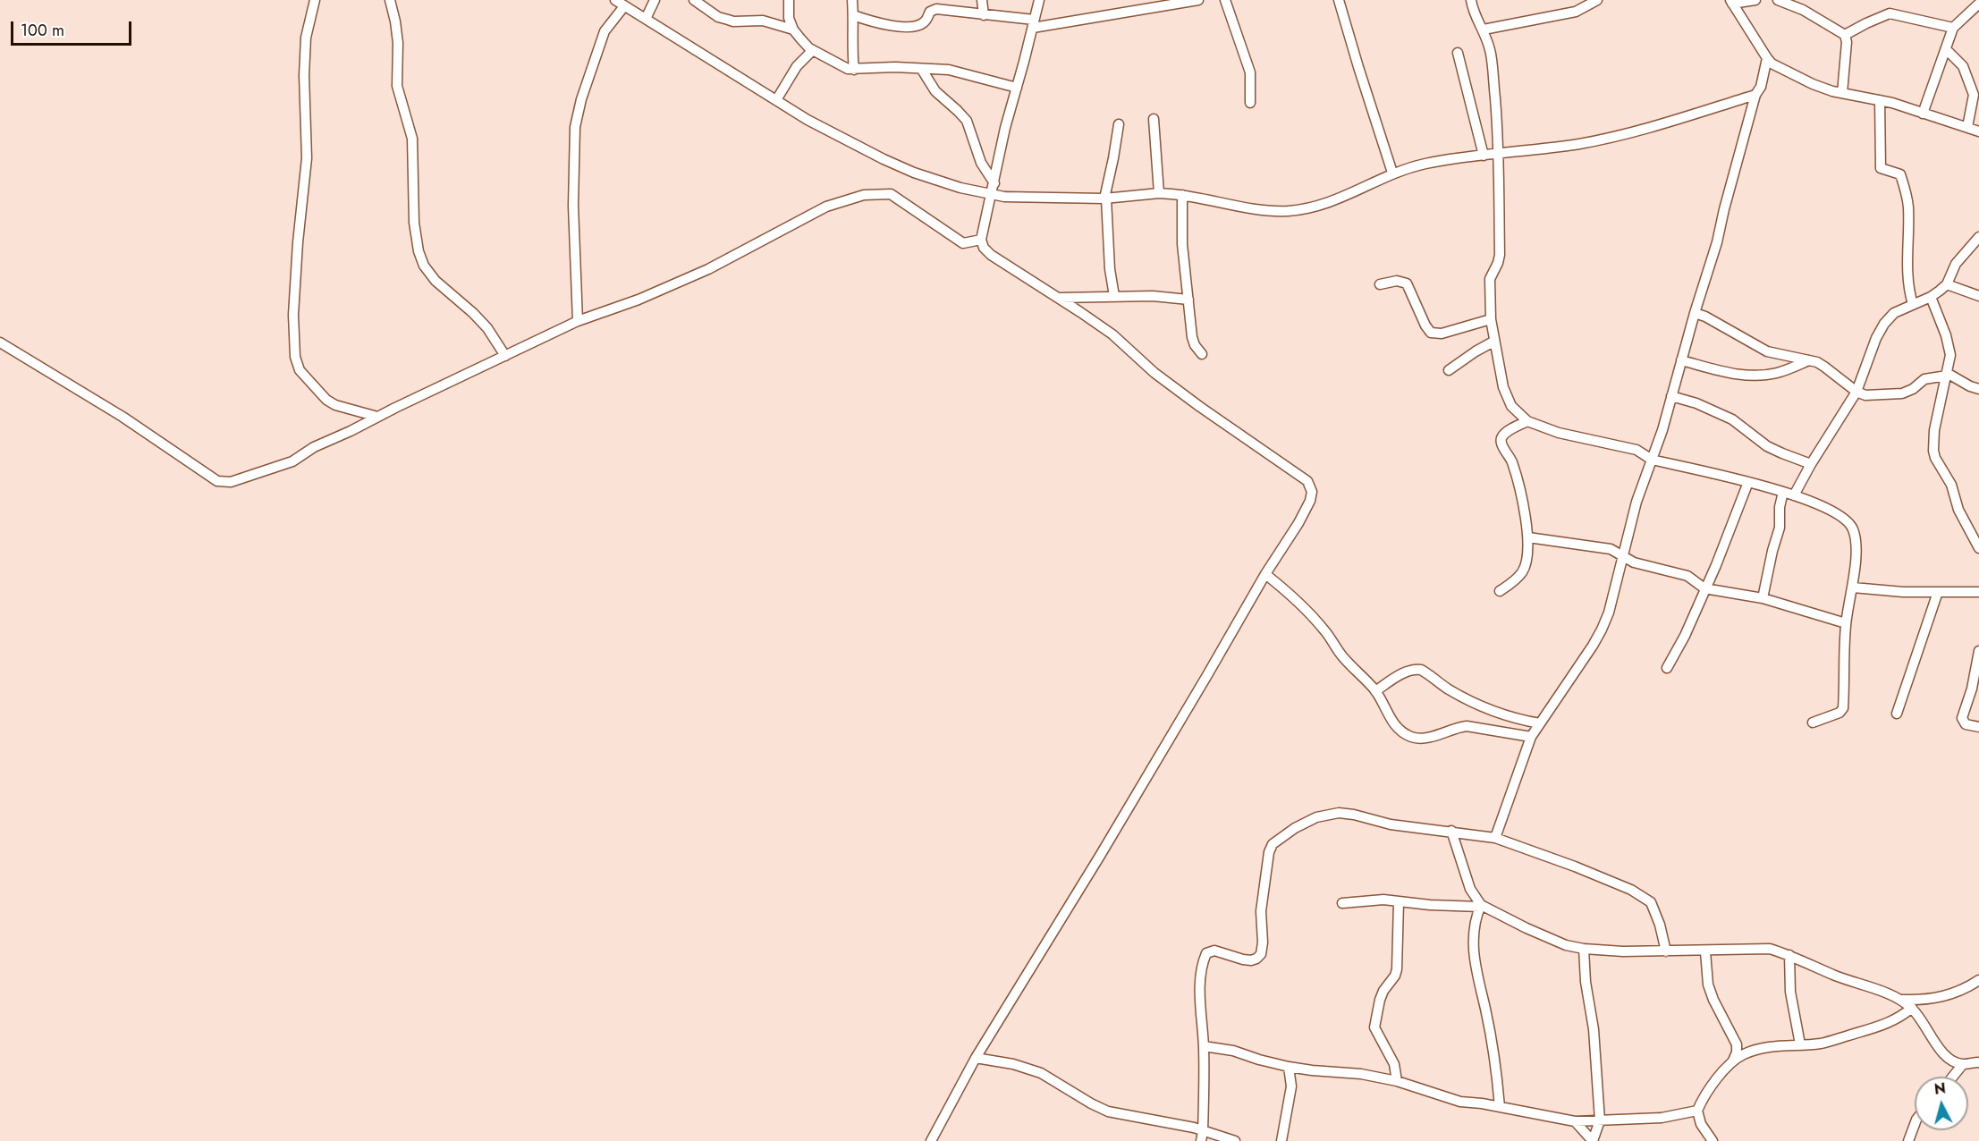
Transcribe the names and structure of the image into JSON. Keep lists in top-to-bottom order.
{
  "scale_bar": "100 m",
  "north": "top"
}
